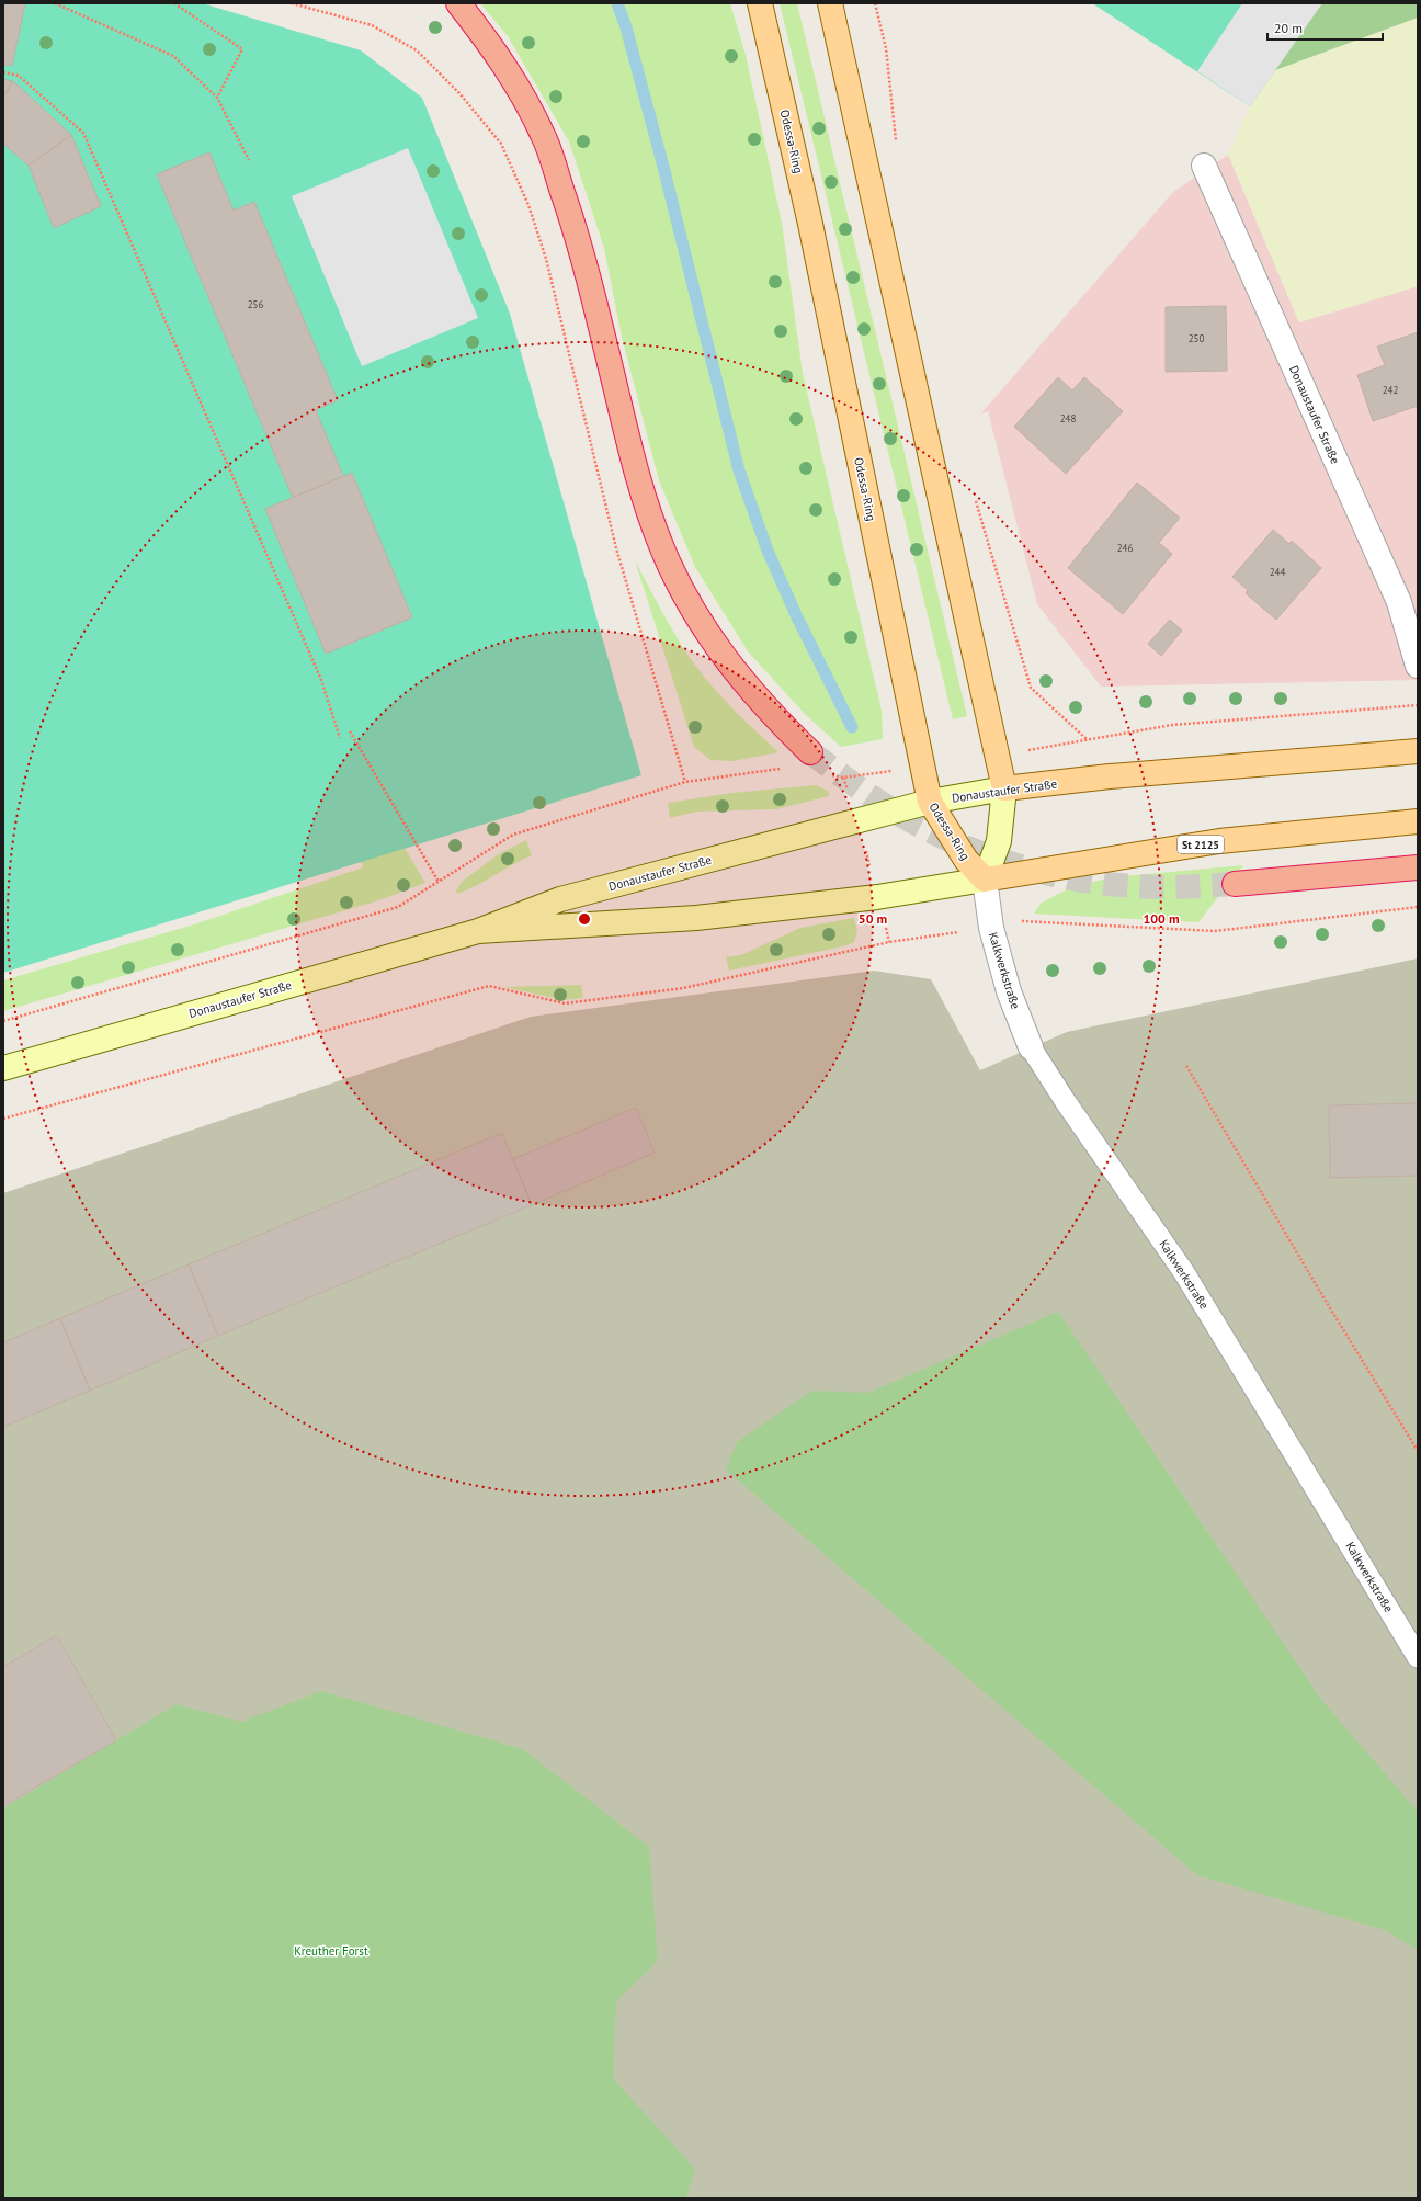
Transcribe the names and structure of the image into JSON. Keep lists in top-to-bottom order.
{
  "streets": {
    "main road": ["Odessa-Ring", "Donaustaufer Straße", "St 2125"],
    "street": ["Kalkwerkstraße"]
  },
  "crossings": [
    ["Odessa-Ring", "Donaustaufer Straße"],
    ["Odessa-Ring", "Kalkwerkstraße"],
    ["Donaustaufer Straße", "Kalkwerkstraße"]
  ],
  "parks": ["Kreuther Forst"],
  "house_numbers": [
    "256",
    "250",
    "242",
    "248",
    "246",
    "244"
  ],
  "scale_bar": "20 m",
  "rings": ["50 m", "100 m"]
}
